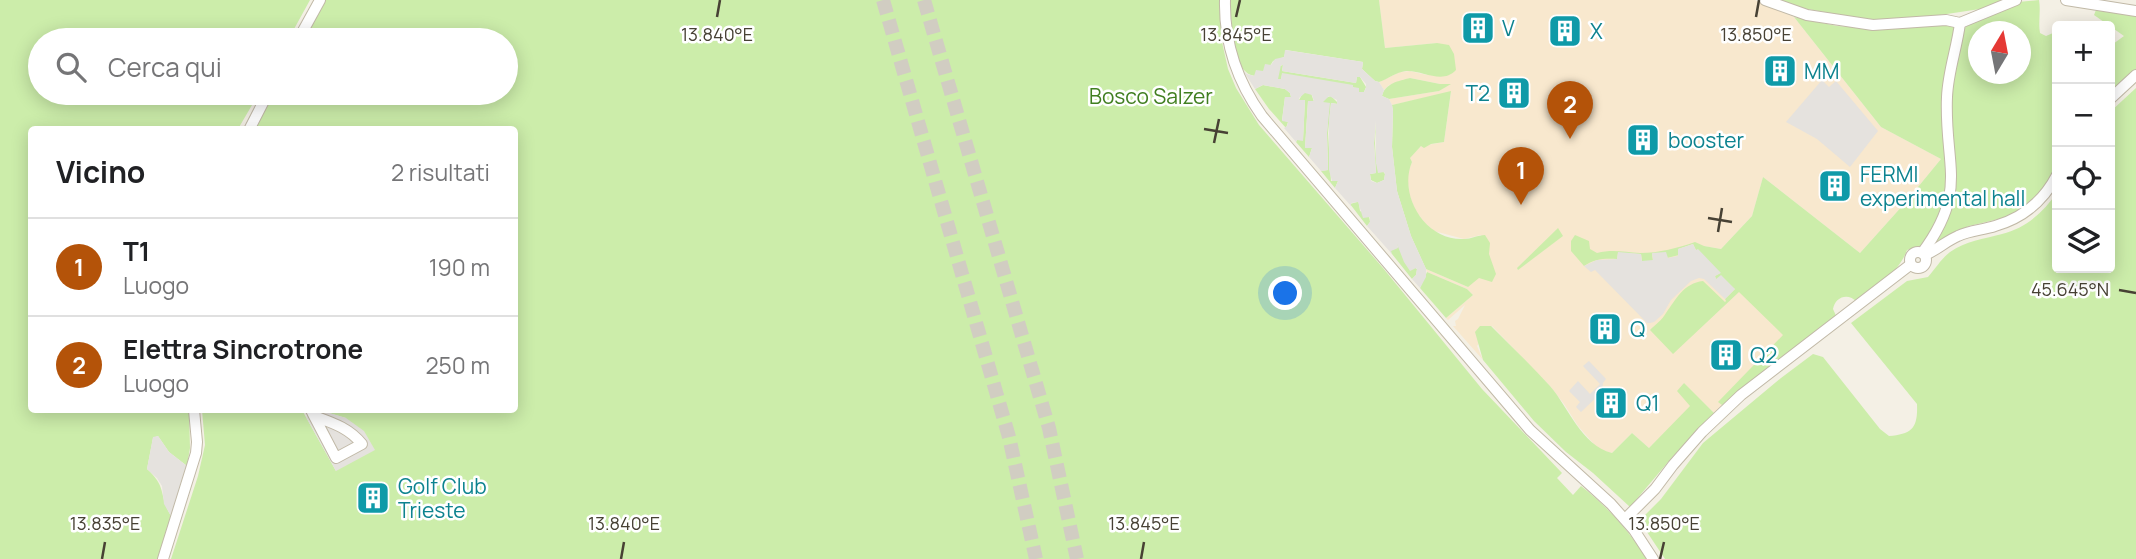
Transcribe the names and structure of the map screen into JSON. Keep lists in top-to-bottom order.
{
  "parks": ["Bosco Salzer"],
  "places": {
    "building": [
      "V",
      "X",
      "MM",
      "T2",
      "booster",
      "FERMI experimental hall",
      "Q",
      "Q2",
      "Q1",
      "Golf Club Trieste"
    ]
  },
  "north": "top",
  "page": {
    "map_buttons": ["+", "−"],
    "search": "Cerca qui",
    "pins": ["2", "1"],
    "heading": ["Vicino", "2 risultati"],
    "list": [
      {
        "mark": "1",
        "name": "T1",
        "note": "Luogo",
        "value": "190 m"
      },
      {
        "mark": "2",
        "name": "Elettra Sincrotrone",
        "note": "Luogo",
        "value": "250 m"
      }
    ]
  },
  "coordinates": [
    "13.840°E",
    "13.845°E",
    "13.850°E",
    "45.645°N",
    "13.835°E"
  ]
}
